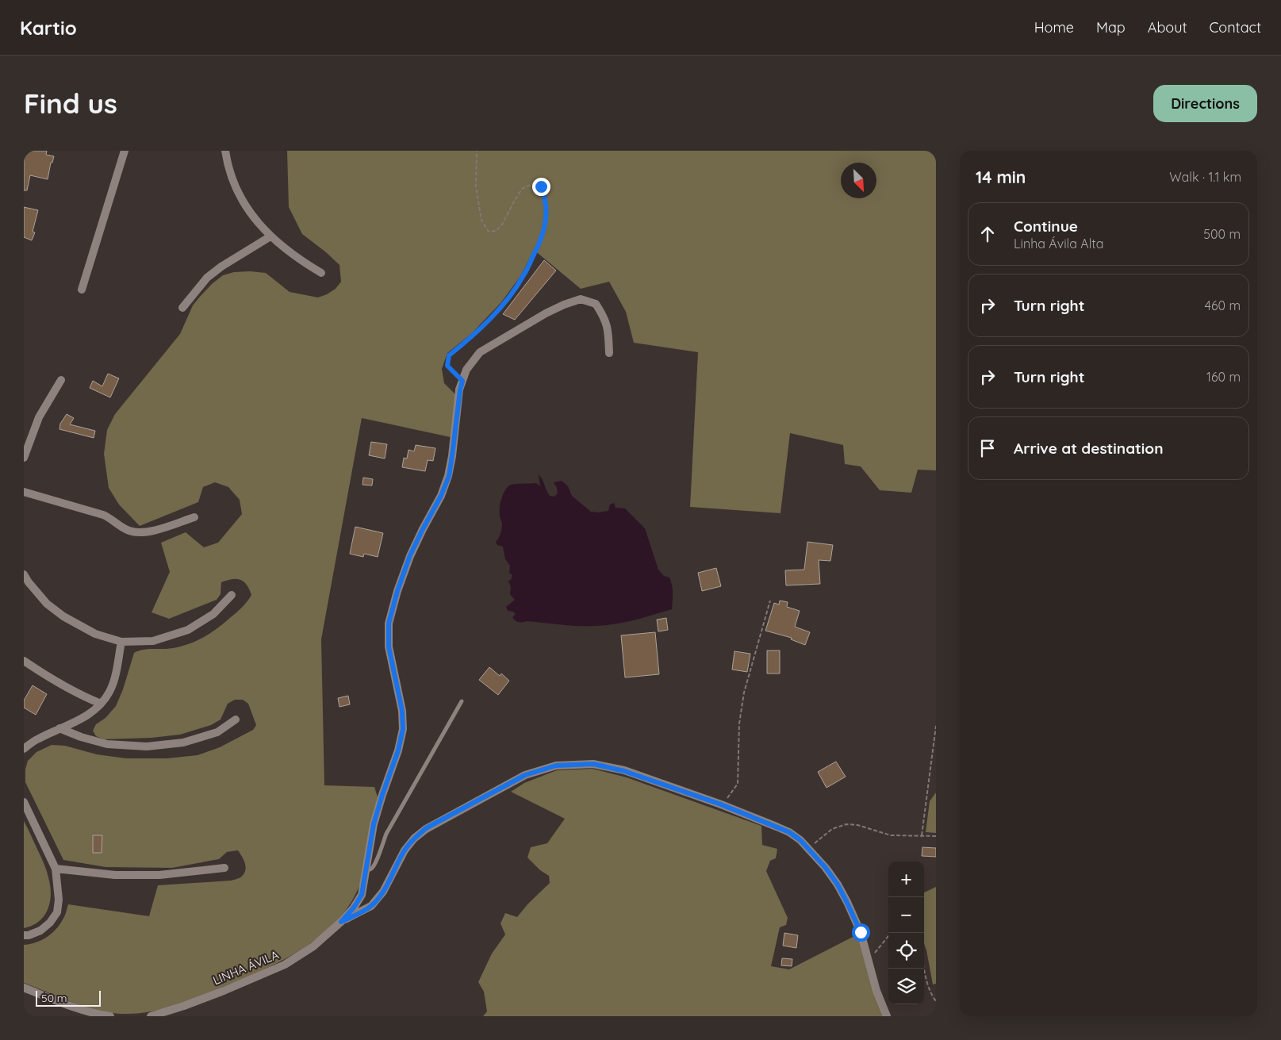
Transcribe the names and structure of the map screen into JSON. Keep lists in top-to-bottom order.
{
  "streets": {
    "street": ["LINHA ÁVILA"]
  },
  "scale_bar": "50 m",
  "north": "bottom right",
  "page": {
    "header": "Kartio",
    "nav": [
      "Home",
      "Map",
      "About",
      "Contact"
    ],
    "buttons": "Directions",
    "title": "Find us",
    "heading": ["14 min", "Walk · 1.1 km"],
    "list": [
      ["Continue", "Linha Ávila Alta", "500 m"],
      ["Turn right", "460 m"],
      ["Turn right", "160 m"],
      "Arrive at destination"
    ],
    "map_buttons": ["+", "−"],
    "scale": "50 m"
  }
}
